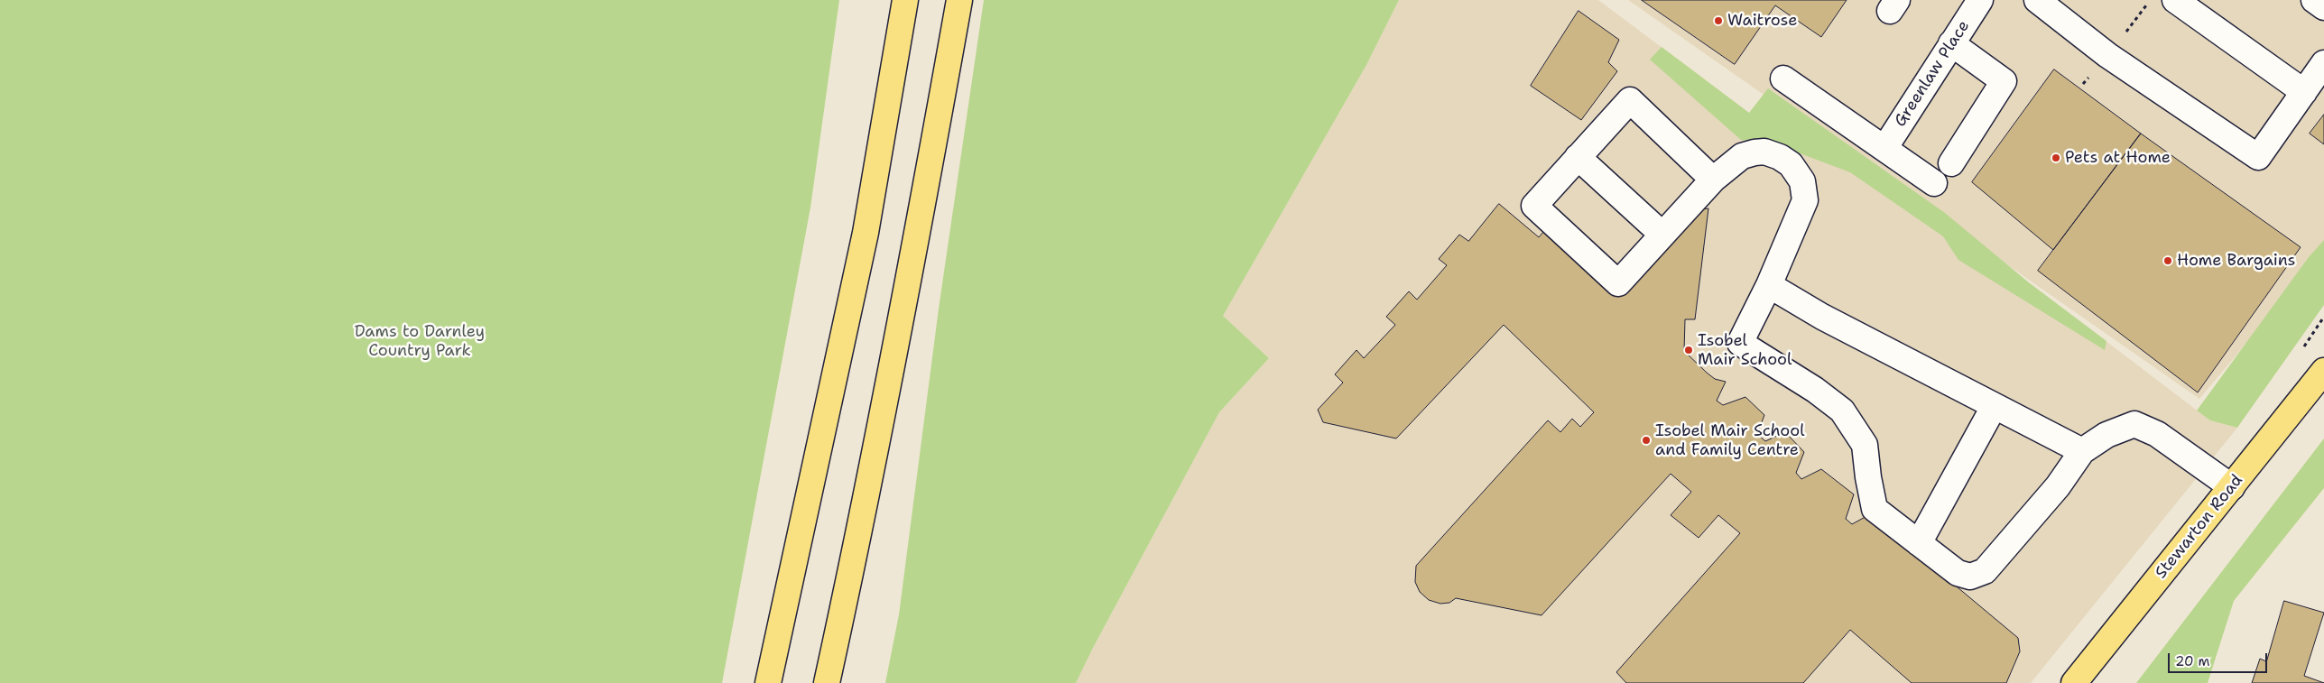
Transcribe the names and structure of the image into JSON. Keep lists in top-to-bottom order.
{
  "streets": {
    "main road": ["Stewarton Road"],
    "street": ["Greenlaw Place"]
  },
  "parks": ["Dams to Darnley Country Park"],
  "places": [
    "Waitrose",
    "Pets at Home",
    "Home Bargains",
    "Isobel Mair School",
    "Isobel Mair School and Family Centre"
  ],
  "scale_bar": "20 m"
}
